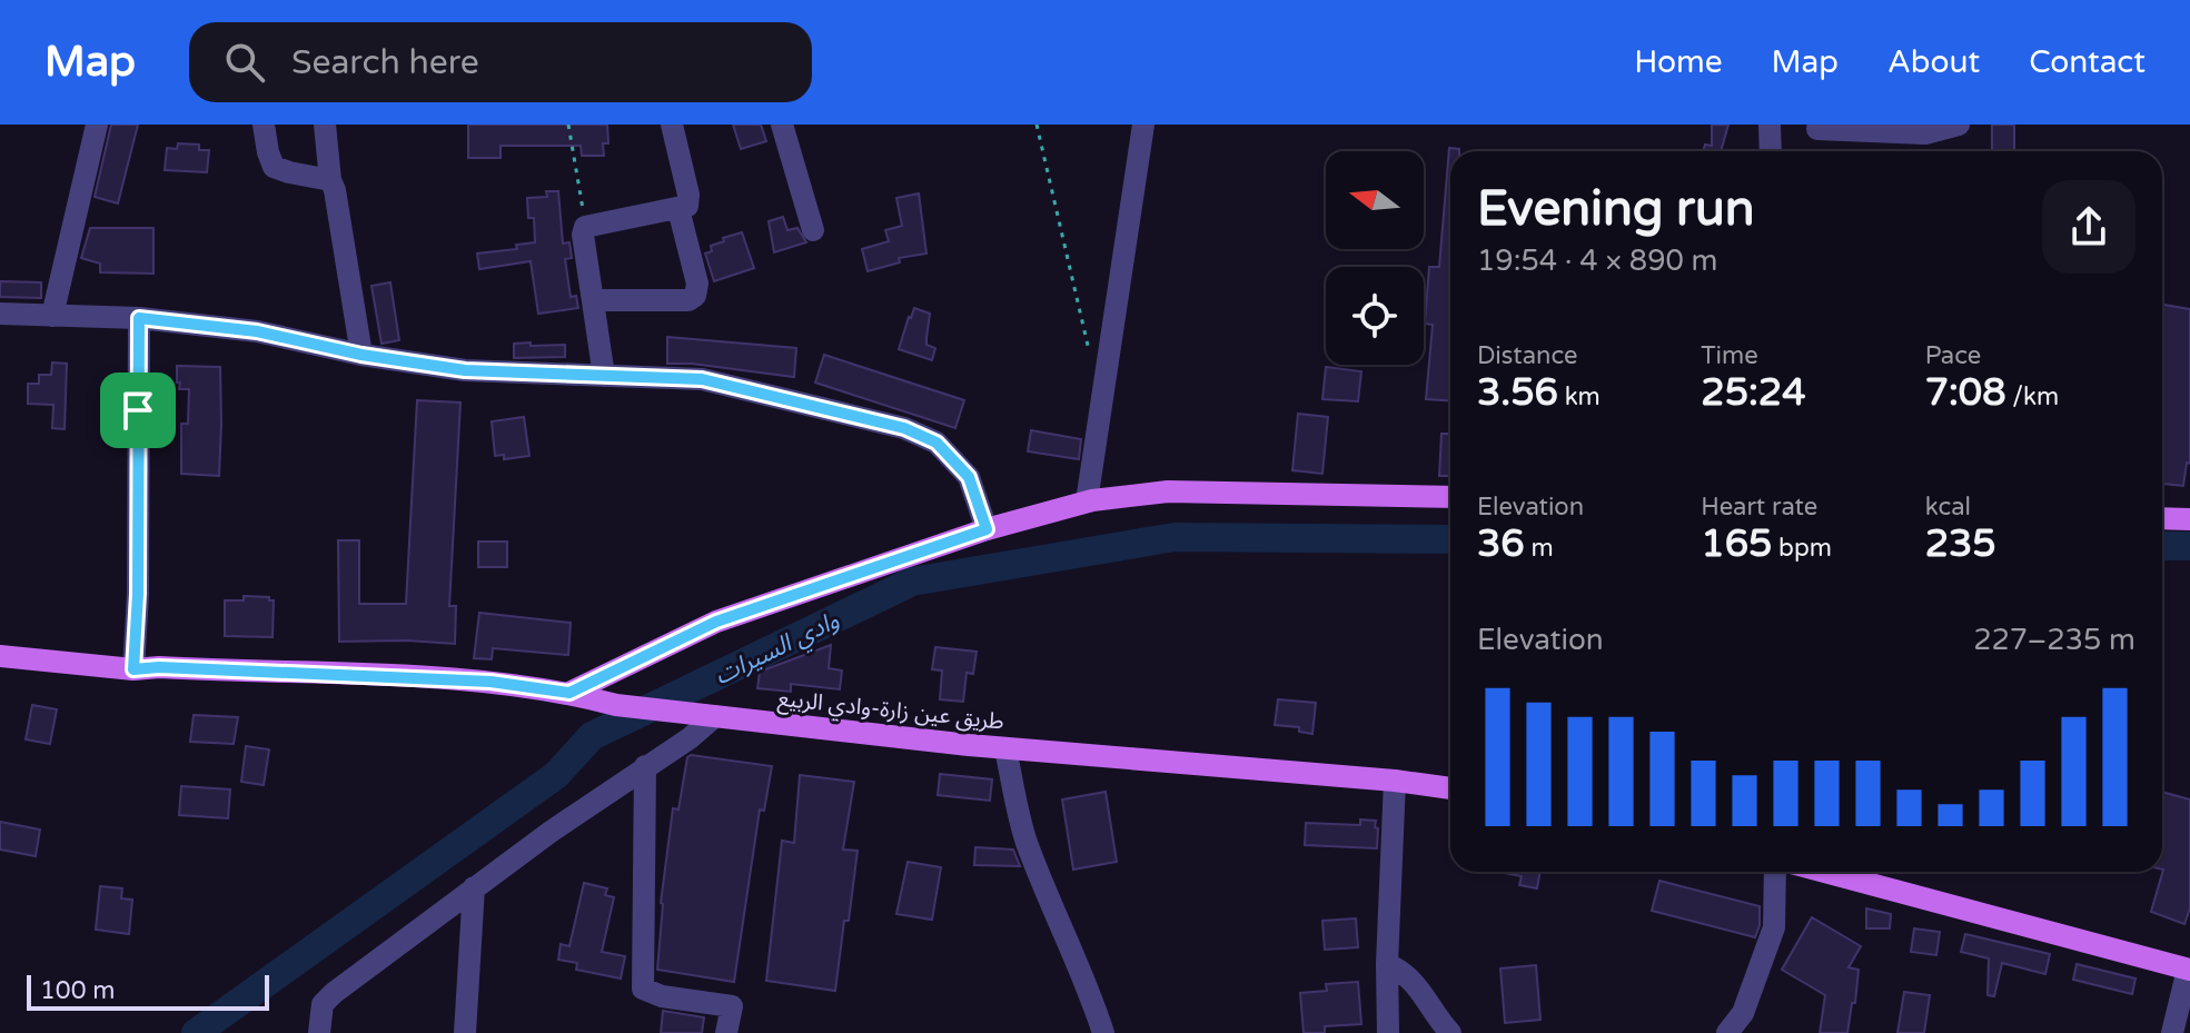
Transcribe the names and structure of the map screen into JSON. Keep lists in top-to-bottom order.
{
  "streets": {
    "main road": ["طريق عين زارة-وادي الربيع"]
  },
  "water": ["وادي السيرات"],
  "scale_bar": "100 m",
  "north": "left",
  "page": {
    "header": "Map",
    "search": "Search here",
    "nav": [
      "Home",
      "Map",
      "About",
      "Contact"
    ],
    "heading": ["Evening run", "19:54 · 4 × 890 m"],
    "stats": [
      ["Distance", "3.56 km"],
      ["Time", "25:24"],
      ["Pace", "7:08 /km"],
      ["Elevation", "36 m"],
      ["Heart rate", "165 bpm"],
      ["kcal", "235"]
    ],
    "chart": ["Elevation", "227–235 m"],
    "scale": "100 m"
  }
}
